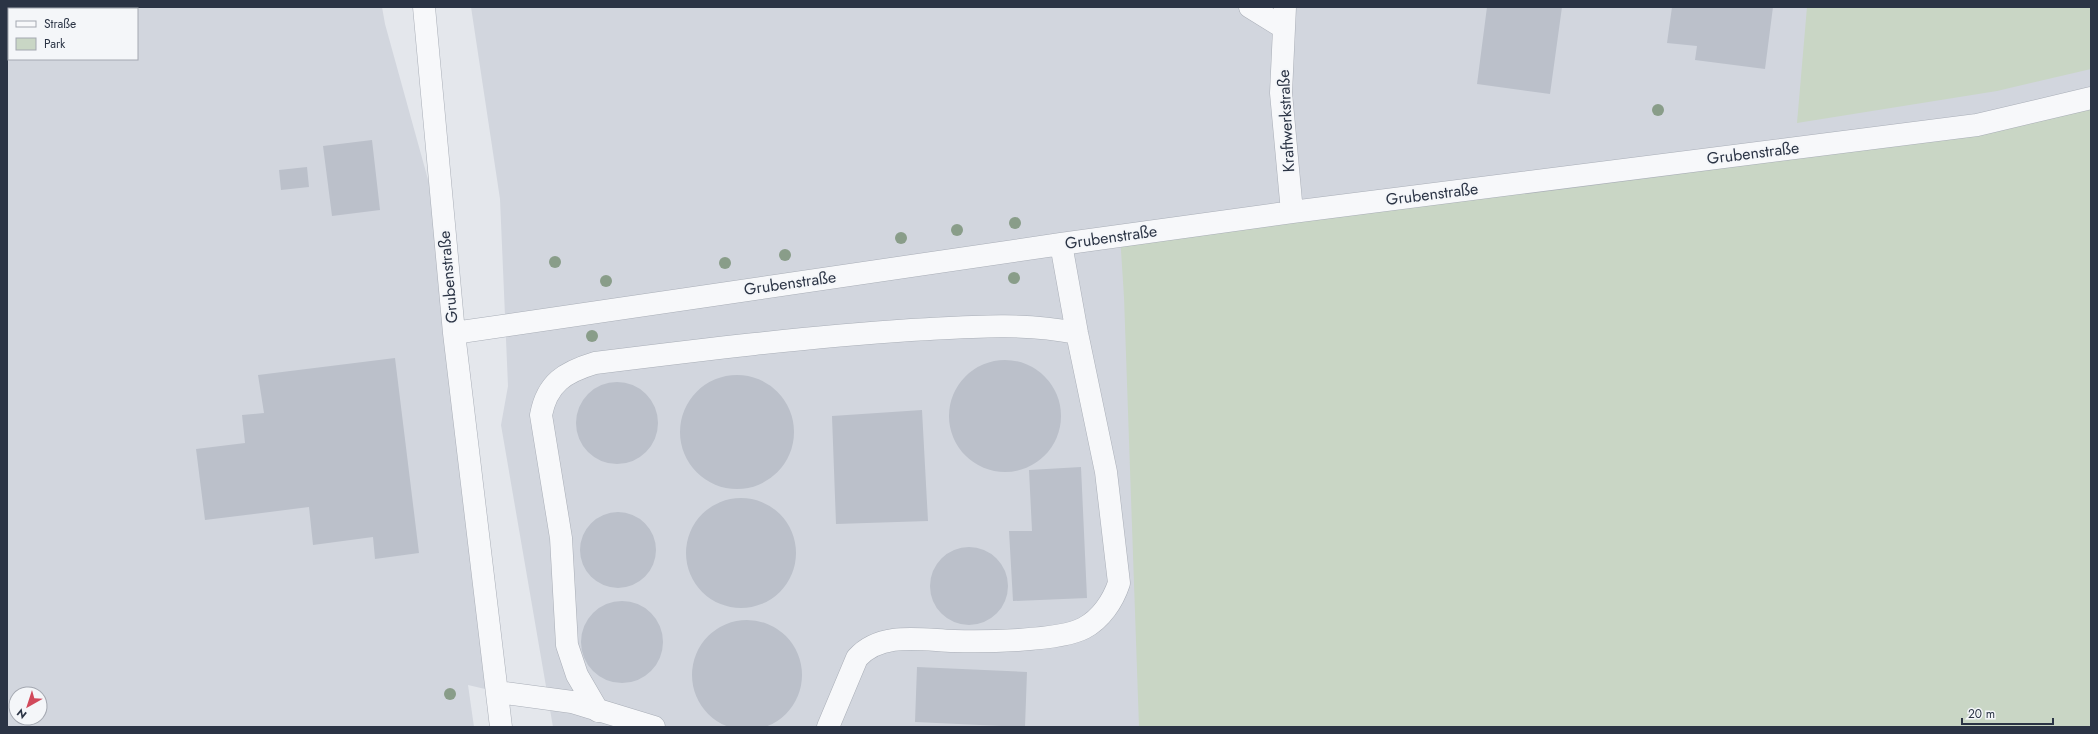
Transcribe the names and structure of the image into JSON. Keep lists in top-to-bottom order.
{
  "streets": {
    "street": ["Kraftwerkstraße", "Grubenstraße"]
  },
  "crossings": [
    ["Kraftwerkstraße", "Grubenstraße"]
  ],
  "legend": ["Straße", "Park"],
  "scale_bar": "20 m",
  "north": "bottom left"
}
